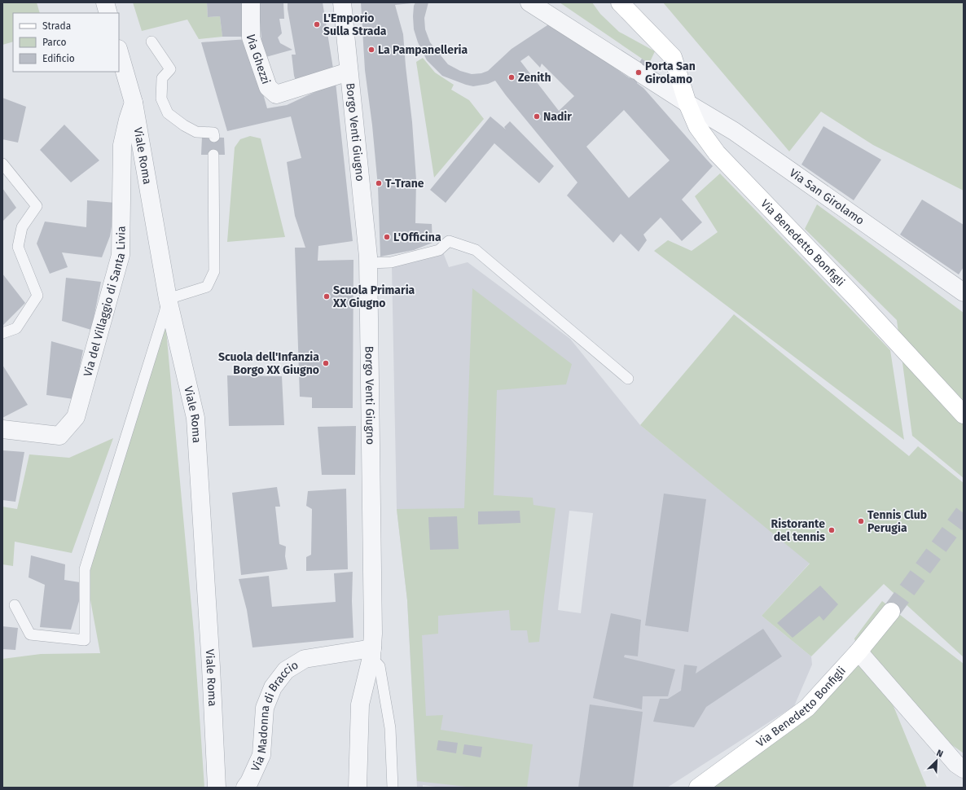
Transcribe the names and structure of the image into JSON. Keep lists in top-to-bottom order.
{
  "streets": {
    "main road": ["Via Benedetto Bonfigli"],
    "street": [
      "Via Ghezzi",
      "Borgo Venti Giugno",
      "Viale Roma",
      "Via San Girolamo",
      "Via del Villaggio di Santa Livia",
      "Via Madonna di Braccio"
    ]
  },
  "crossings": [
    ["Via Ghezzi", "Borgo Venti Giugno"],
    ["Borgo Venti Giugno", "Via Madonna di Braccio"],
    ["Viale Roma", "Via del Villaggio di Santa Livia"],
    ["Via San Girolamo", "Via Benedetto Bonfigli"]
  ],
  "places": [
    "L'Emporio Sulla Strada",
    "La Pampanelleria",
    "Porta San Girolamo",
    "Zenith",
    "Nadir",
    "T-Trane",
    "L'Officina",
    "Scuola Primaria XX Giugno",
    "Scuola dell'Infanzia Borgo XX Giugno",
    "Tennis Club Perugia",
    "Ristorante del tennis"
  ],
  "legend": ["Strada", "Parco", "Edificio"],
  "north": "top right"
}
